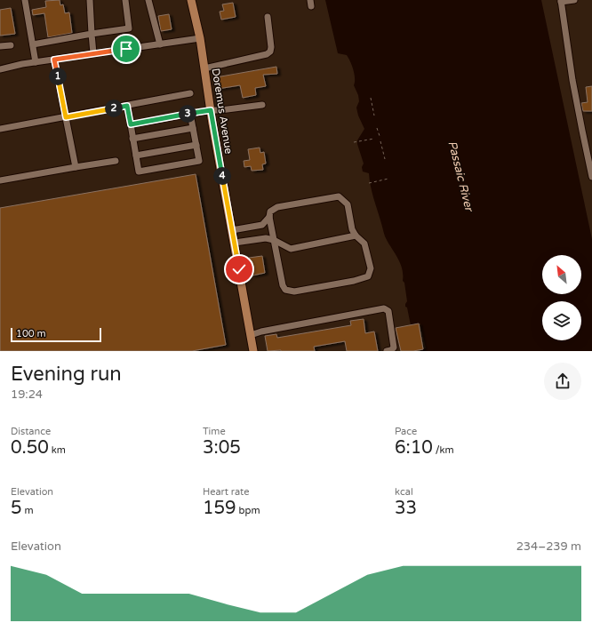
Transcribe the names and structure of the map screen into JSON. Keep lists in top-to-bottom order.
{
  "streets": {
    "main road": ["Doremus Avenue"]
  },
  "water": ["Passaic River"],
  "scale_bar": "100 m",
  "north": "top left",
  "page": {
    "pins": [
      "1",
      "2",
      "3",
      "4"
    ],
    "scale": "100 m",
    "heading": ["Evening run", "19:24"],
    "stats": [
      ["Distance", "0.50 km"],
      ["Time", "3:05"],
      ["Pace", "6:10 /km"],
      ["Elevation", "5 m"],
      ["Heart rate", "159 bpm"],
      ["kcal", "33"]
    ],
    "chart": ["Elevation", "234–239 m"]
  }
}
